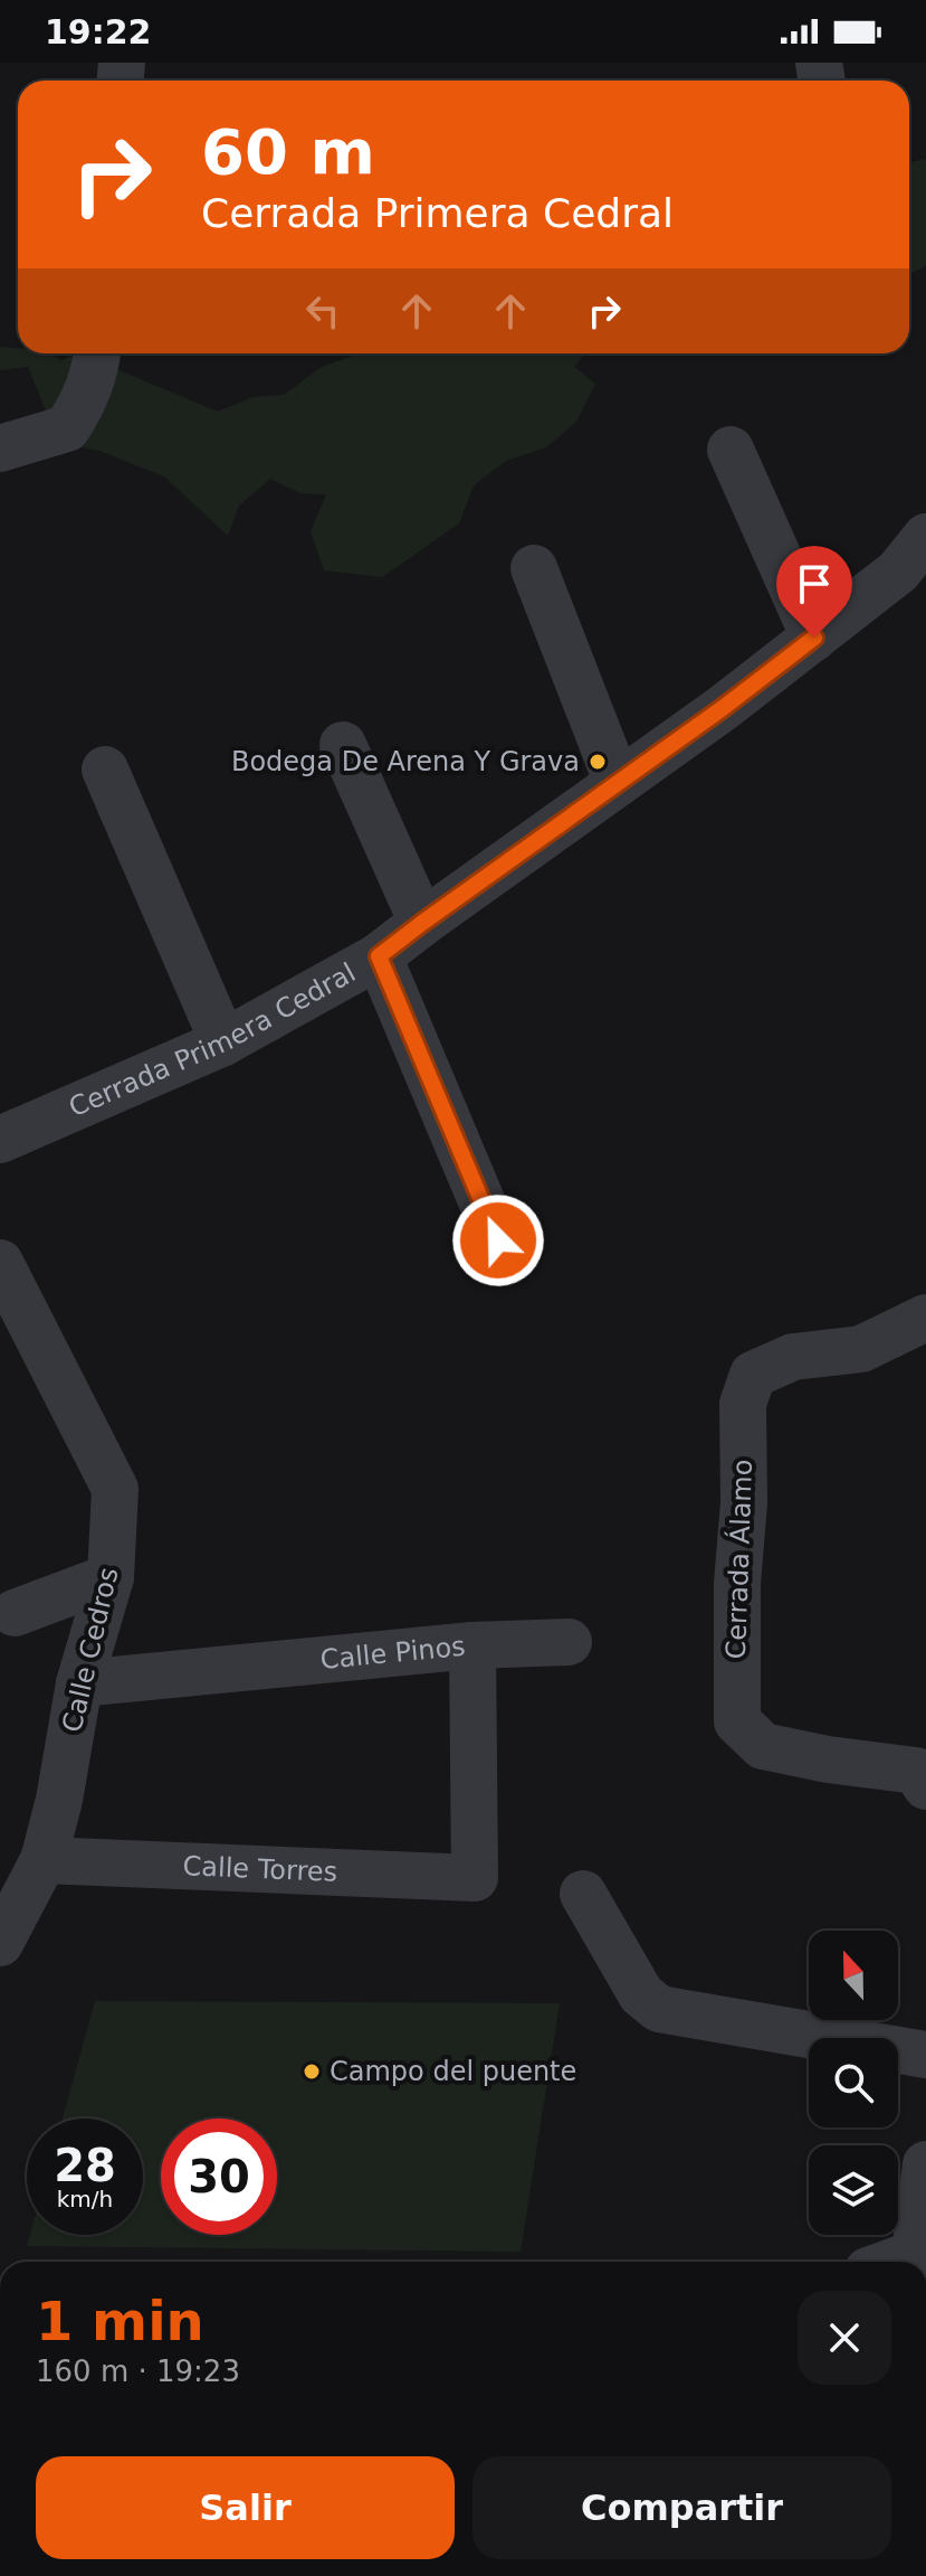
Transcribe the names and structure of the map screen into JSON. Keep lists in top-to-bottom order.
{
  "streets": {
    "street": [
      "Cerrada Primera Cedral",
      "Cerrada Álamo",
      "Calle Cedros",
      "Calle Pinos",
      "Calle Torres"
    ]
  },
  "crossings": [
    ["Calle Cedros", "Calle Pinos"],
    ["Calle Cedros", "Calle Torres"],
    ["Calle Pinos", "Calle Torres"]
  ],
  "places": ["Bodega De Arena Y Grava", "Campo del puente"],
  "north": "top",
  "page": {
    "status": "19:22",
    "turn": ["60 m", "Cerrada Primera Cedral"],
    "speed": "28 km/h",
    "limit": "30",
    "heading": ["1 min", "160 m · 19:23"],
    "buttons": ["Salir", "Compartir"]
  }
}
